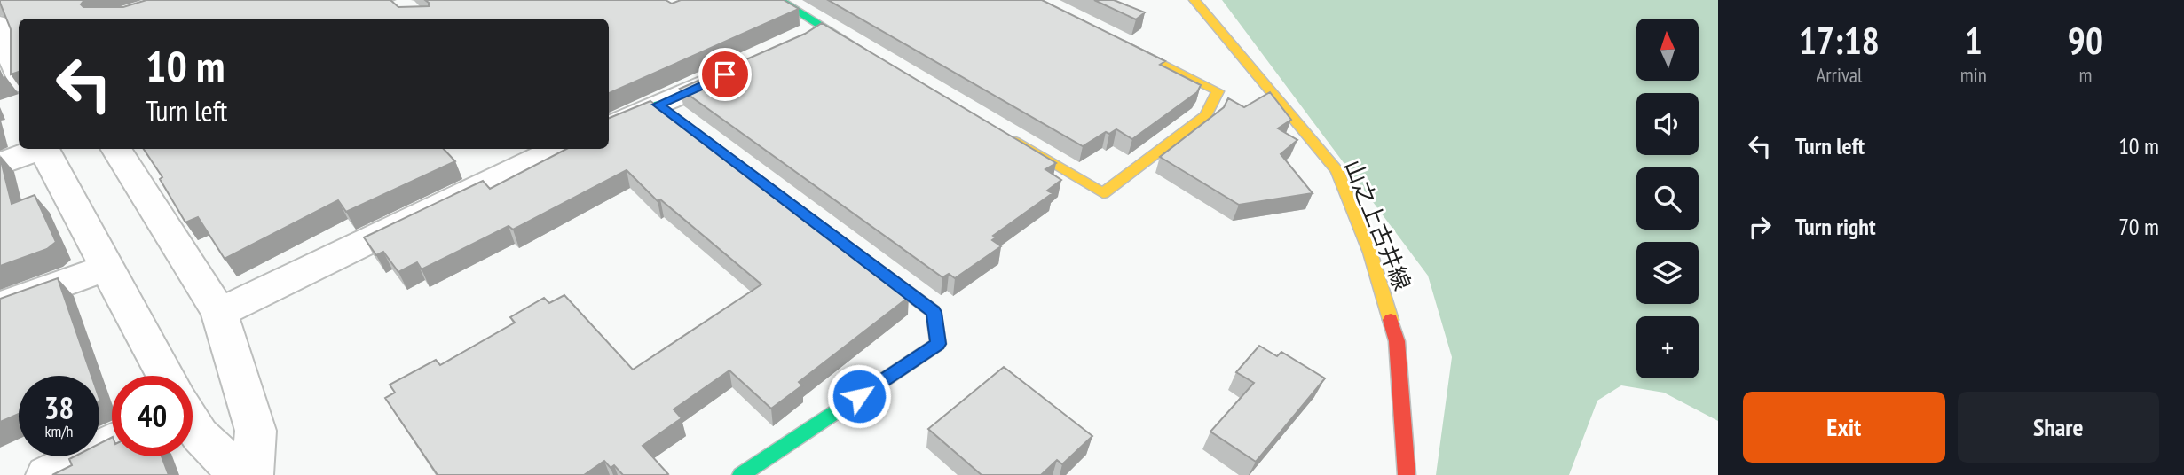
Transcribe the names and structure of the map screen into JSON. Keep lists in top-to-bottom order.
{
  "streets": {
    "street": ["山之上古井線"]
  },
  "north": "top",
  "page": {
    "eta": [
      "17:18",
      "Arrival",
      "1",
      "min",
      "90",
      "m"
    ],
    "map_buttons": "+",
    "turn": ["10 m", "Turn left"],
    "list": [
      {
        "name": "Turn left",
        "value": "10 m"
      },
      {
        "name": "Turn right",
        "value": "70 m"
      }
    ],
    "speed": "38 km/h",
    "limit": "40",
    "buttons": ["Exit", "Share"]
  }
}
